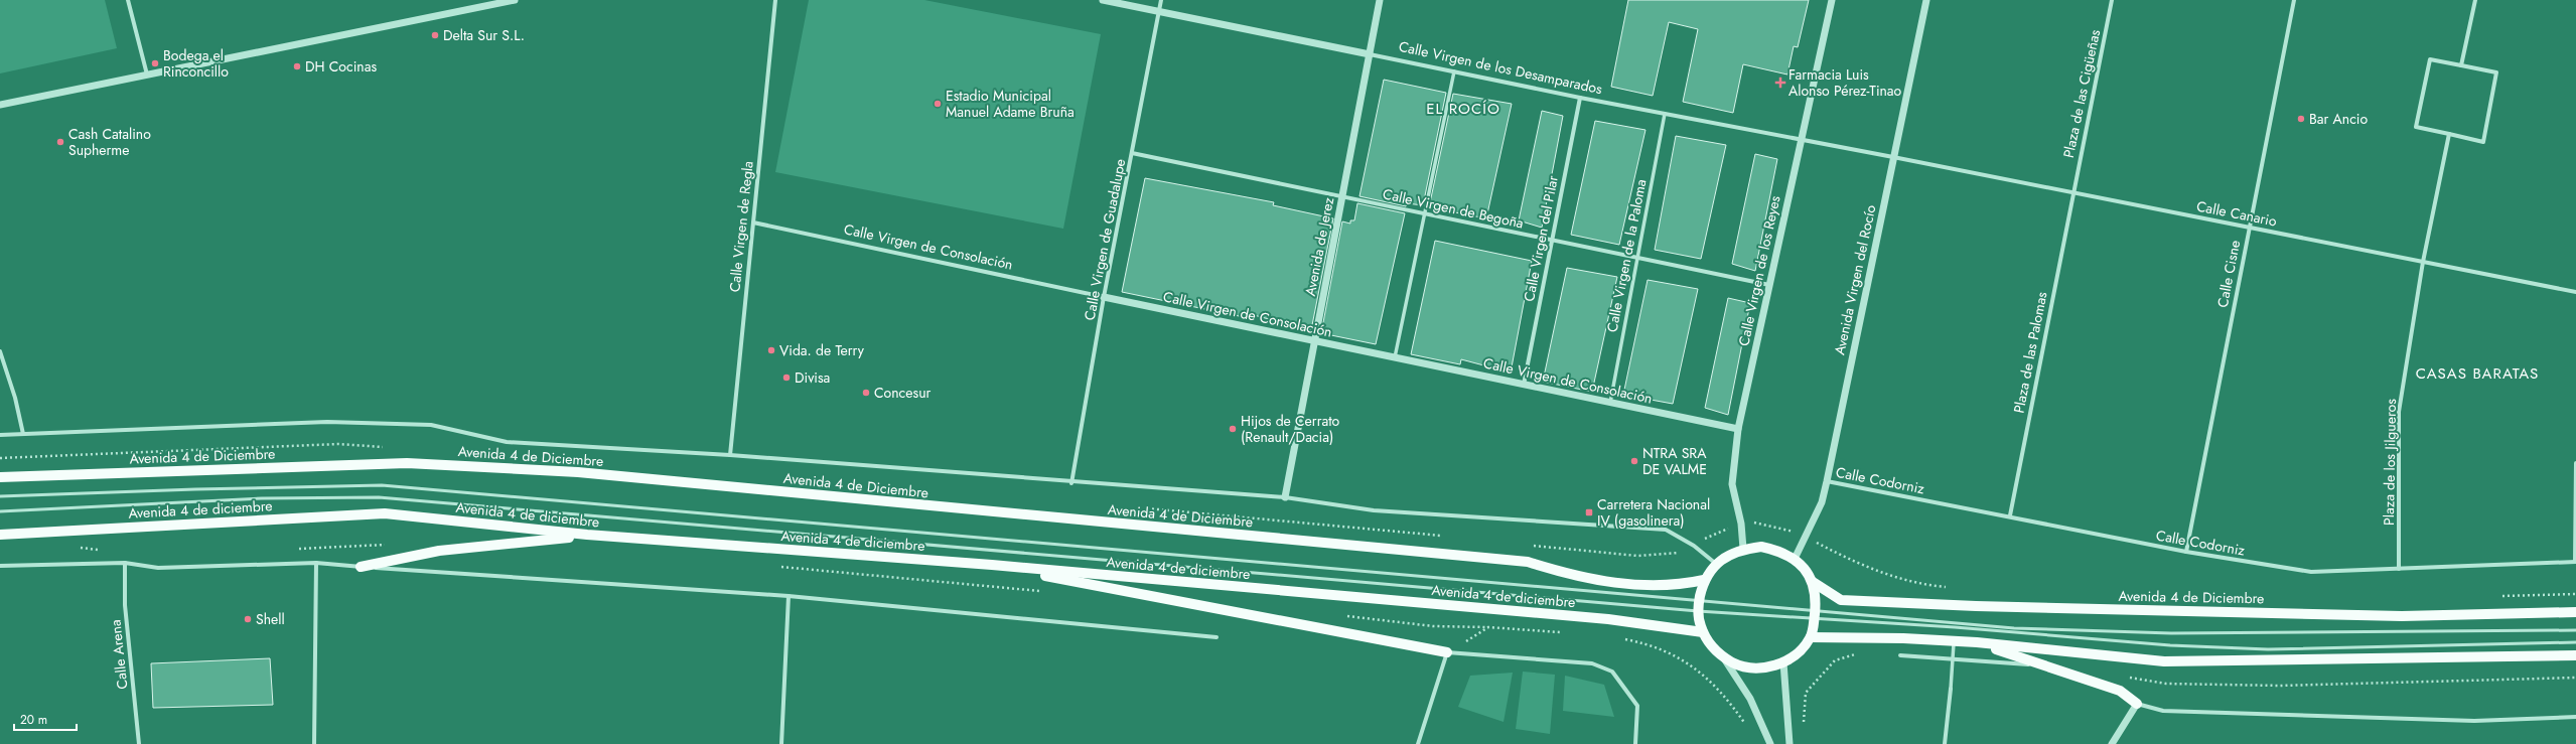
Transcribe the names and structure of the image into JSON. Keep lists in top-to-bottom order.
{
  "streets": {
    "main road": ["Avenida 4 de Diciembre", "Avenida 4 de diciembre"],
    "street": [
      "Calle Virgen de los Desamparados",
      "Plaza de las Cigüeñas",
      "Calle Virgen de Begoña",
      "Calle Canario",
      "Calle Virgen de Regla",
      "Calle Virgen del Pilar",
      "Calle Virgen de Guadalupe",
      "Calle Virgen de Consolación",
      "Avenida de Jerez",
      "Calle Virgen de la Paloma",
      "Calle Virgen de los Reyes",
      "Calle Cisne",
      "Avenida Virgen del Rocío",
      "Plaza de las Palomas",
      "Plaza de los Jilgueros",
      "Calle Codorniz",
      "Calle Arena"
    ]
  },
  "crossings": [
    ["Calle Virgen de los Desamparados", "Calle Canario"],
    ["Calle Virgen de los Desamparados", "Calle Virgen del Pilar"],
    ["Calle Virgen de los Desamparados", "Calle Virgen de Guadalupe"],
    ["Calle Virgen de los Desamparados", "Avenida de Jerez"],
    ["Calle Virgen de los Desamparados", "Calle Virgen de la Paloma"],
    ["Calle Virgen de los Desamparados", "Calle Virgen de los Reyes"],
    ["Calle Virgen de los Desamparados", "Avenida Virgen del Rocío"],
    ["Plaza de las Cigüeñas", "Calle Canario"],
    ["Plaza de las Cigüeñas", "Plaza de las Palomas"],
    ["Calle Virgen de Begoña", "Calle Virgen del Pilar"],
    ["Calle Virgen de Begoña", "Calle Virgen de Guadalupe"],
    ["Calle Virgen de Begoña", "Avenida de Jerez"],
    ["Calle Virgen de Begoña", "Calle Virgen de la Paloma"],
    ["Calle Virgen de Begoña", "Calle Virgen de los Reyes"],
    ["Calle Canario", "Calle Cisne"],
    ["Calle Canario", "Avenida Virgen del Rocío"],
    ["Calle Canario", "Plaza de las Palomas"],
    ["Calle Canario", "Plaza de los Jilgueros"],
    ["Calle Virgen de Regla", "Calle Virgen de Consolación"],
    ["Calle Virgen del Pilar", "Calle Virgen de Consolación"],
    ["Calle Virgen de Guadalupe", "Calle Virgen de Consolación"],
    ["Calle Virgen de Consolación", "Avenida de Jerez"],
    ["Calle Virgen de Consolación", "Calle Virgen de la Paloma"],
    ["Calle Virgen de Consolación", "Calle Virgen de los Reyes"],
    ["Calle Virgen de los Reyes", "Avenida Virgen del Rocío"],
    ["Calle Virgen de los Reyes", "Avenida 4 de Diciembre"],
    ["Calle Virgen de los Reyes", "Avenida 4 de diciembre"],
    ["Calle Cisne", "Calle Codorniz"],
    ["Avenida Virgen del Rocío", "Avenida 4 de Diciembre"],
    ["Avenida Virgen del Rocío", "Calle Codorniz"],
    ["Avenida Virgen del Rocío", "Avenida 4 de diciembre"],
    ["Plaza de las Palomas", "Calle Codorniz"],
    ["Avenida 4 de Diciembre", "Avenida 4 de diciembre"],
    ["Plaza de los Jilgueros", "Calle Codorniz"]
  ],
  "districts": ["EL ROCÍO", "CASAS BARATAS"],
  "places": {
    "other": [
      "Delta Sur S.L.",
      "Bodega el Rinconcillo",
      "DH Cocinas",
      "Estadio Municipal Manuel Adame Bruña",
      "Bar Ancio",
      "Cash Catalino Supherme",
      "Vida. de Terry",
      "Divisa",
      "Concesur",
      "Hijos de Cerrato (Renault/Dacia)",
      "NTRA SRA DE VALME",
      "Shell"
    ],
    "health": ["Farmacia Luis Alonso Pérez-Tinao"],
    "transit": ["Carretera Nacional IV (gasolinera)"]
  },
  "scale_bar": "20 m"
}
